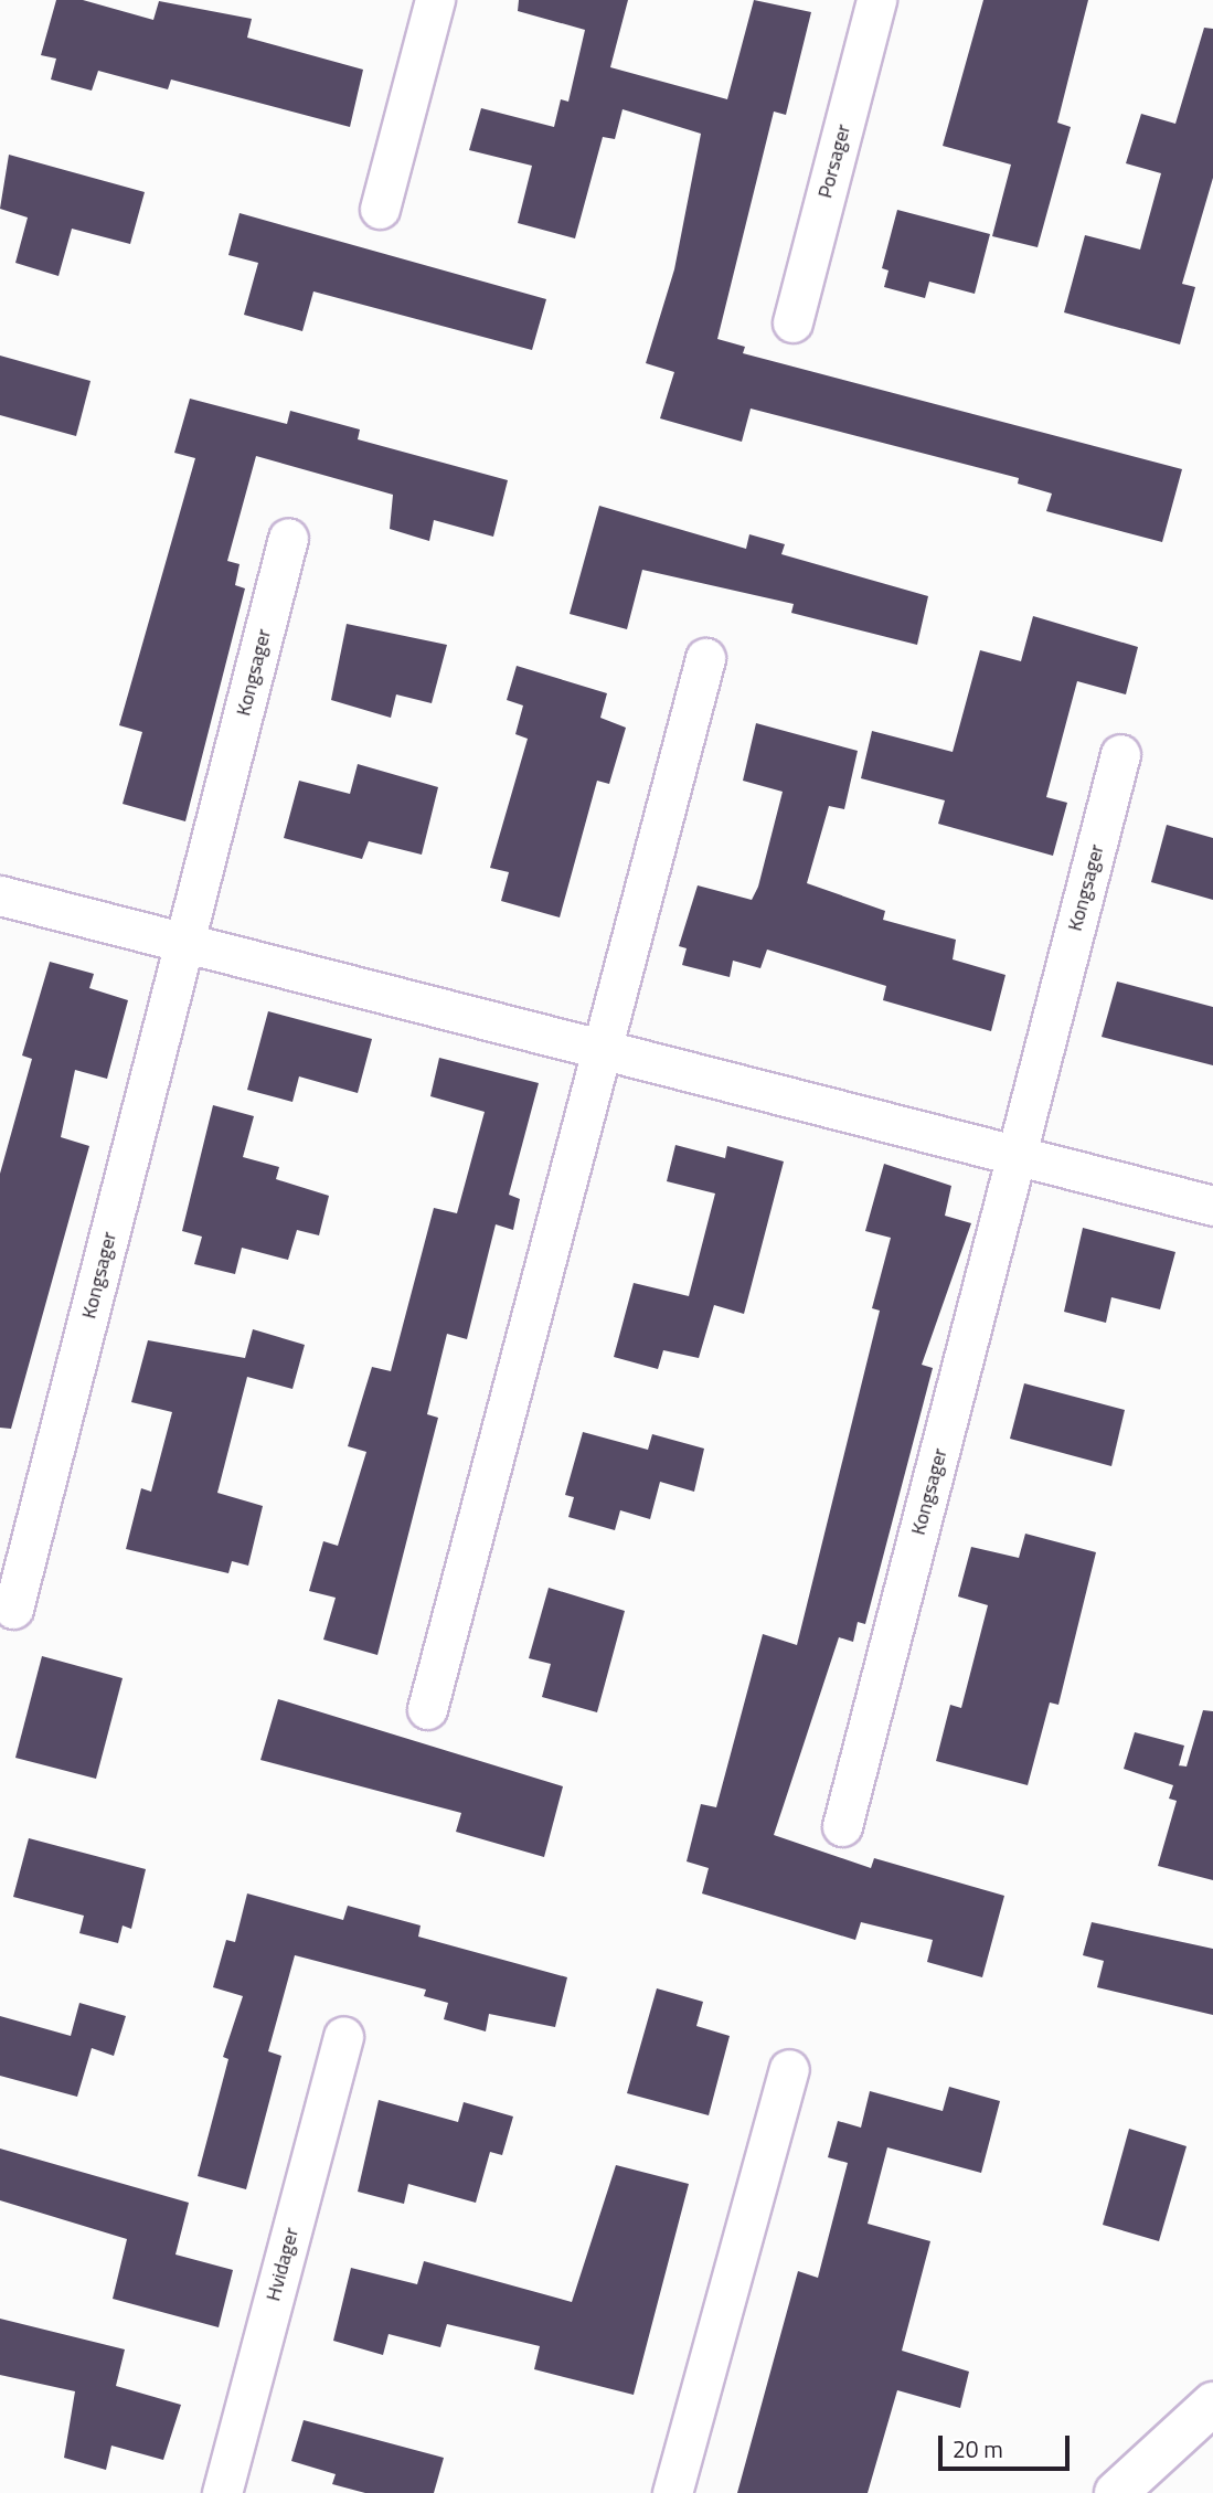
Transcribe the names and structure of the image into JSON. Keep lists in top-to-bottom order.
{
  "streets": {
    "street": ["Porsager", "Kongsager", "Hvidager"]
  },
  "scale_bar": "20 m"
}
